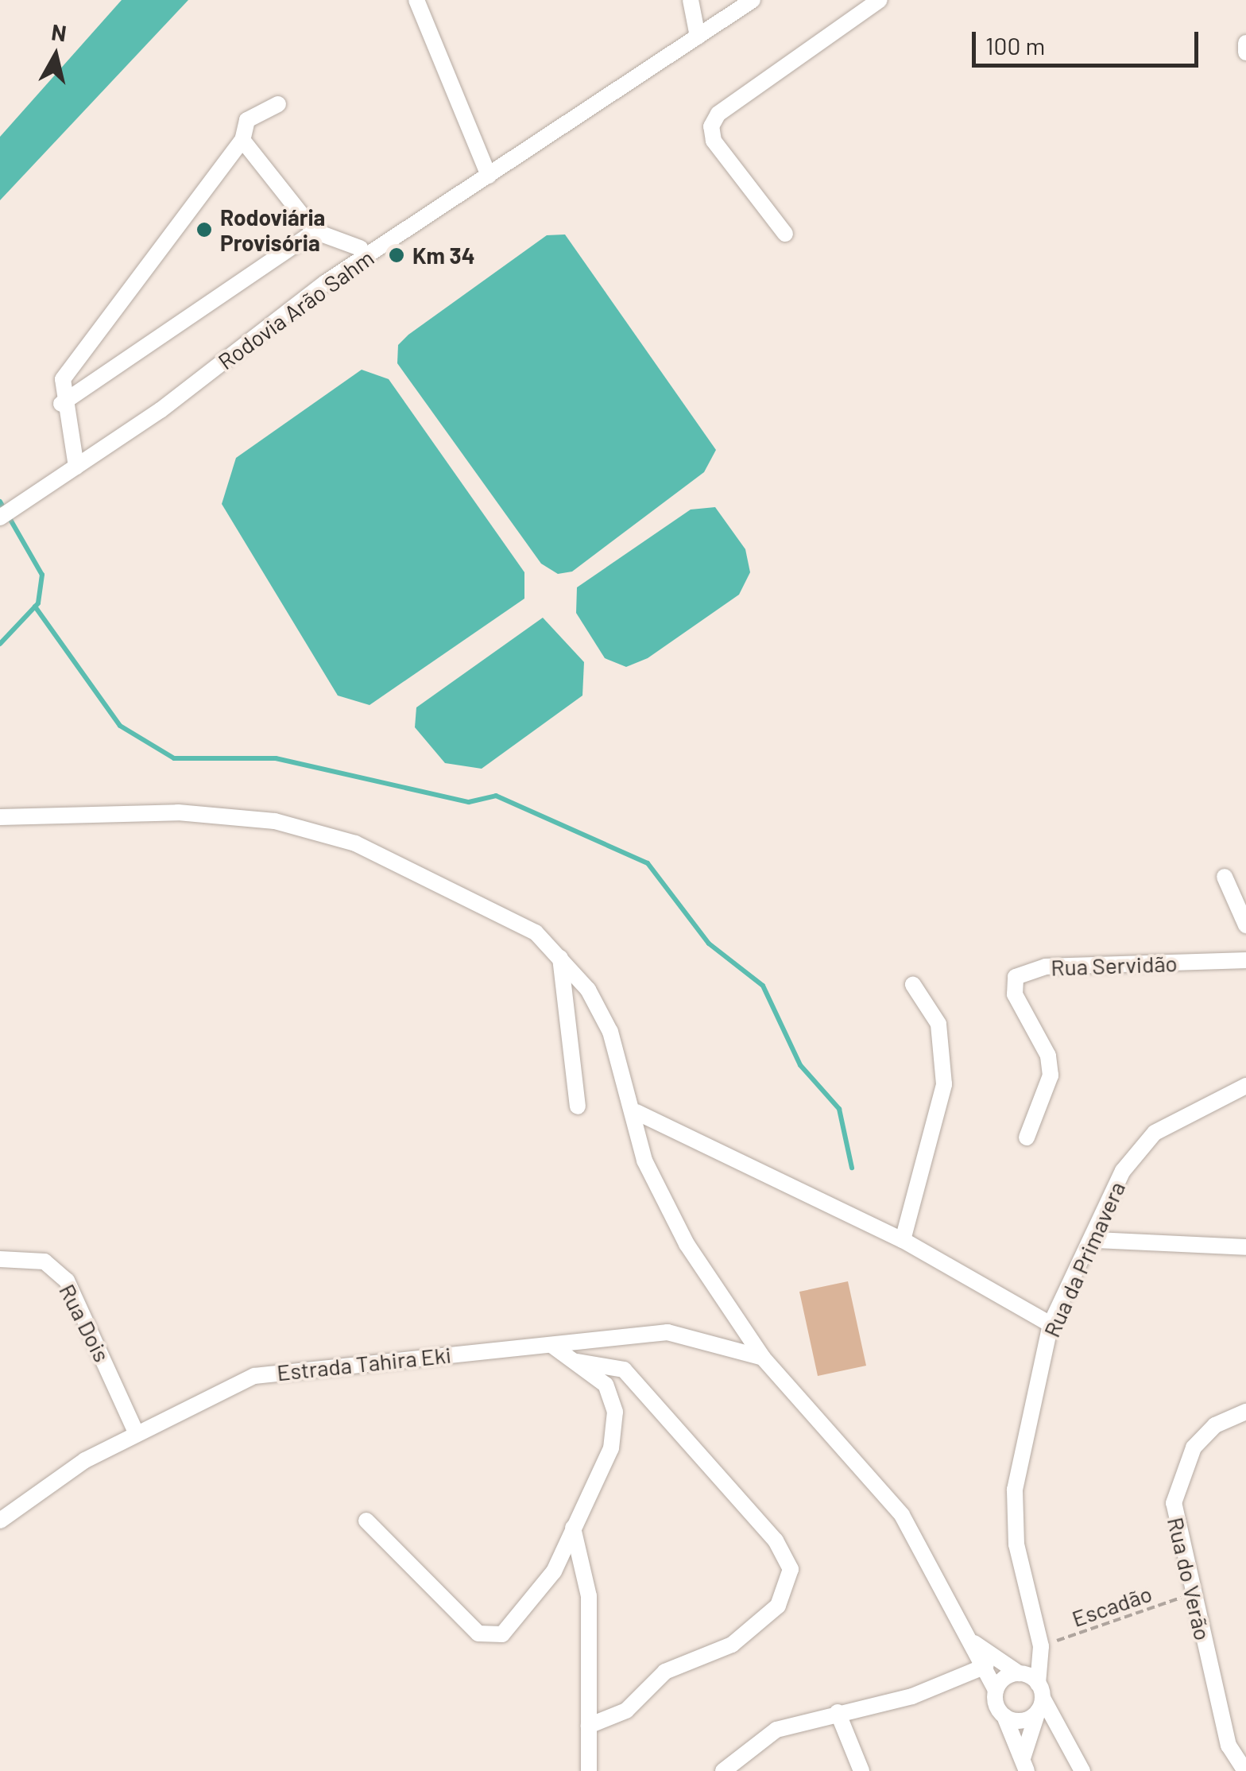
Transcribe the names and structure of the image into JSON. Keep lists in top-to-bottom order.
{
  "streets": {
    "street": [
      "Rodovia Arão Sahm",
      "Rua Servidão",
      "Rua da Primavera",
      "Rua Dois",
      "Estrada Tahira Eki",
      "Rua do Verão"
    ],
    "path": ["Escadão"]
  },
  "crossings": [
    ["Rua da Primavera", "Escadão"],
    ["Rua Dois", "Estrada Tahira Eki"],
    ["Rua do Verão", "Escadão"]
  ],
  "places": ["Rodoviária Provisória", "Km 34"],
  "scale_bar": "100 m",
  "north": "top"
}
